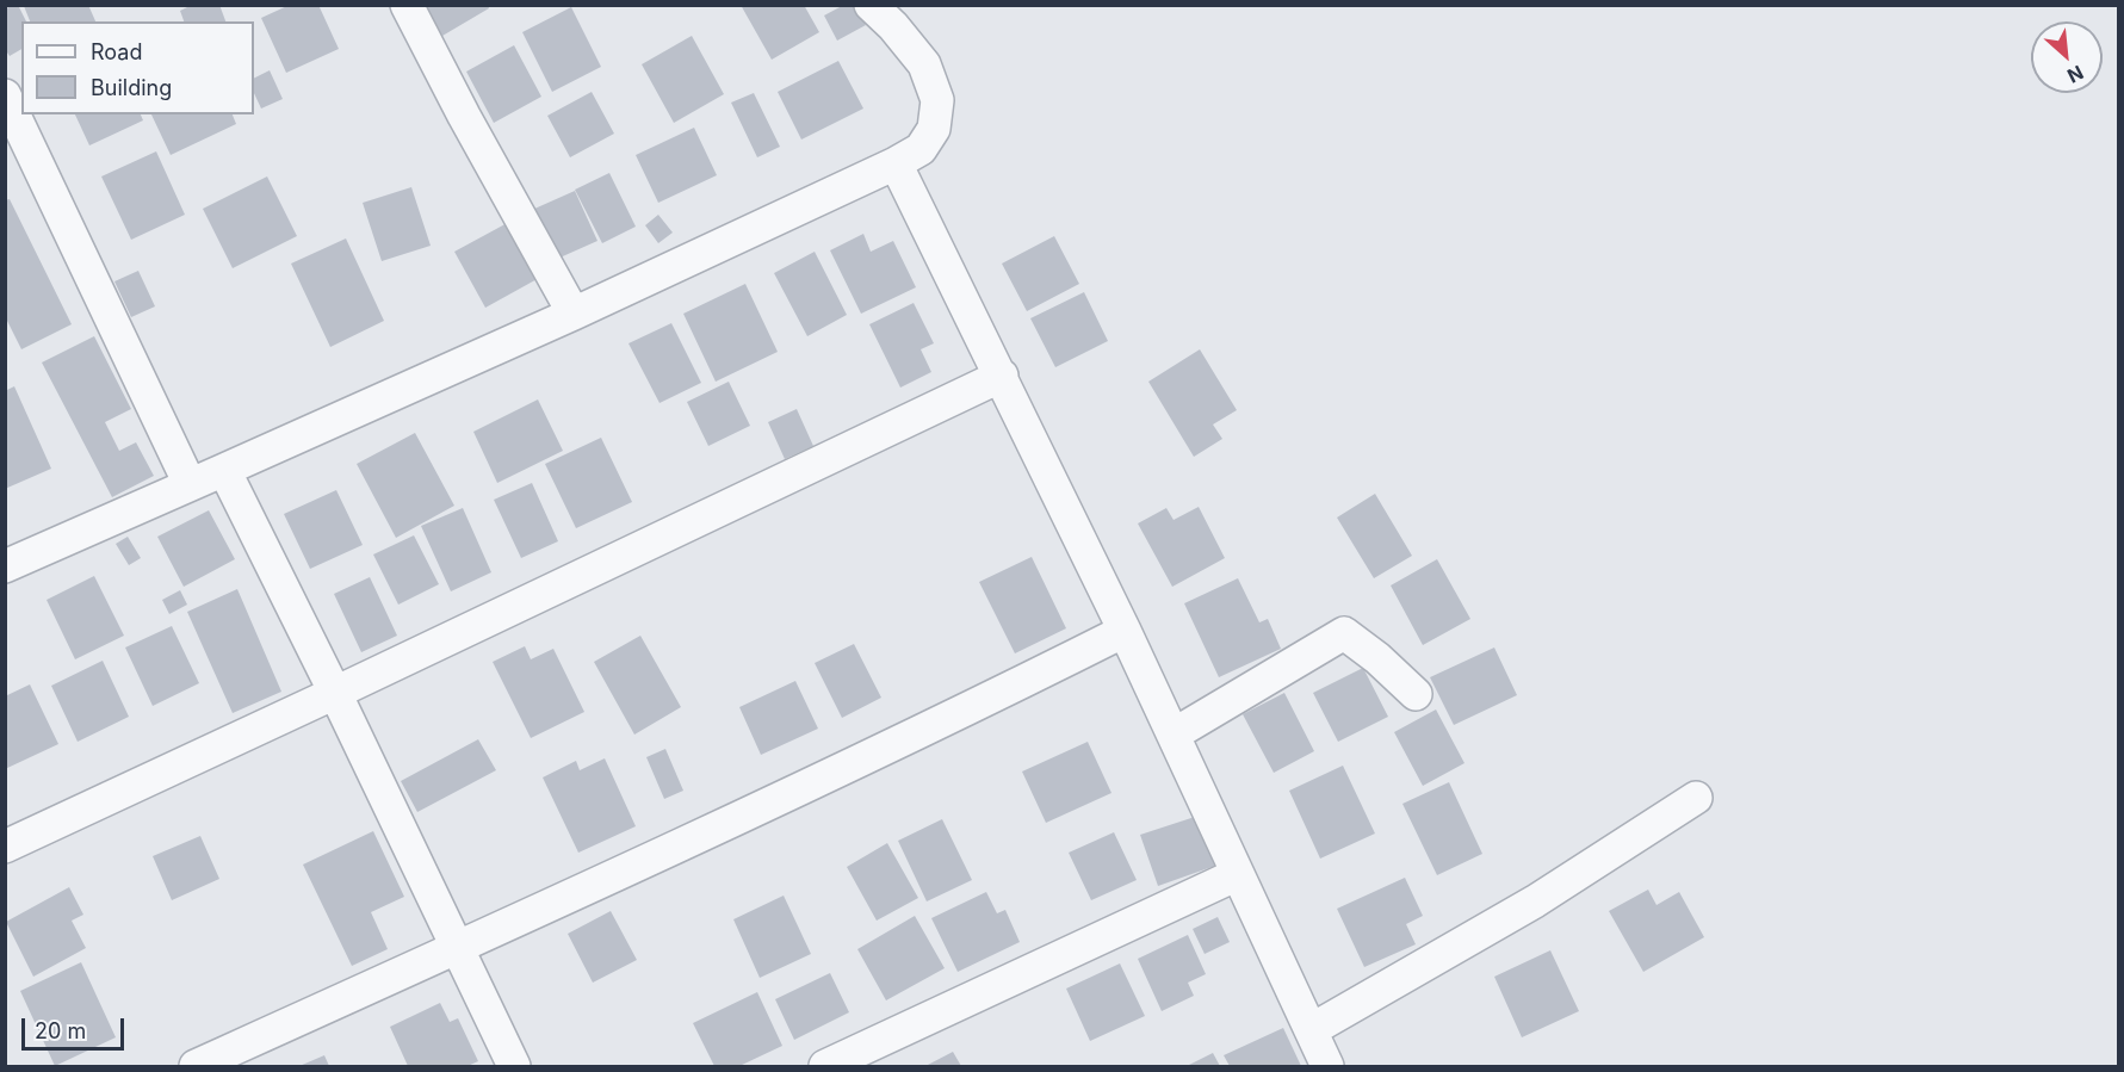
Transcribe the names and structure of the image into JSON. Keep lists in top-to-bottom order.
{
  "legend": ["Road", "Building"],
  "scale_bar": "20 m",
  "north": "bottom right"
}
